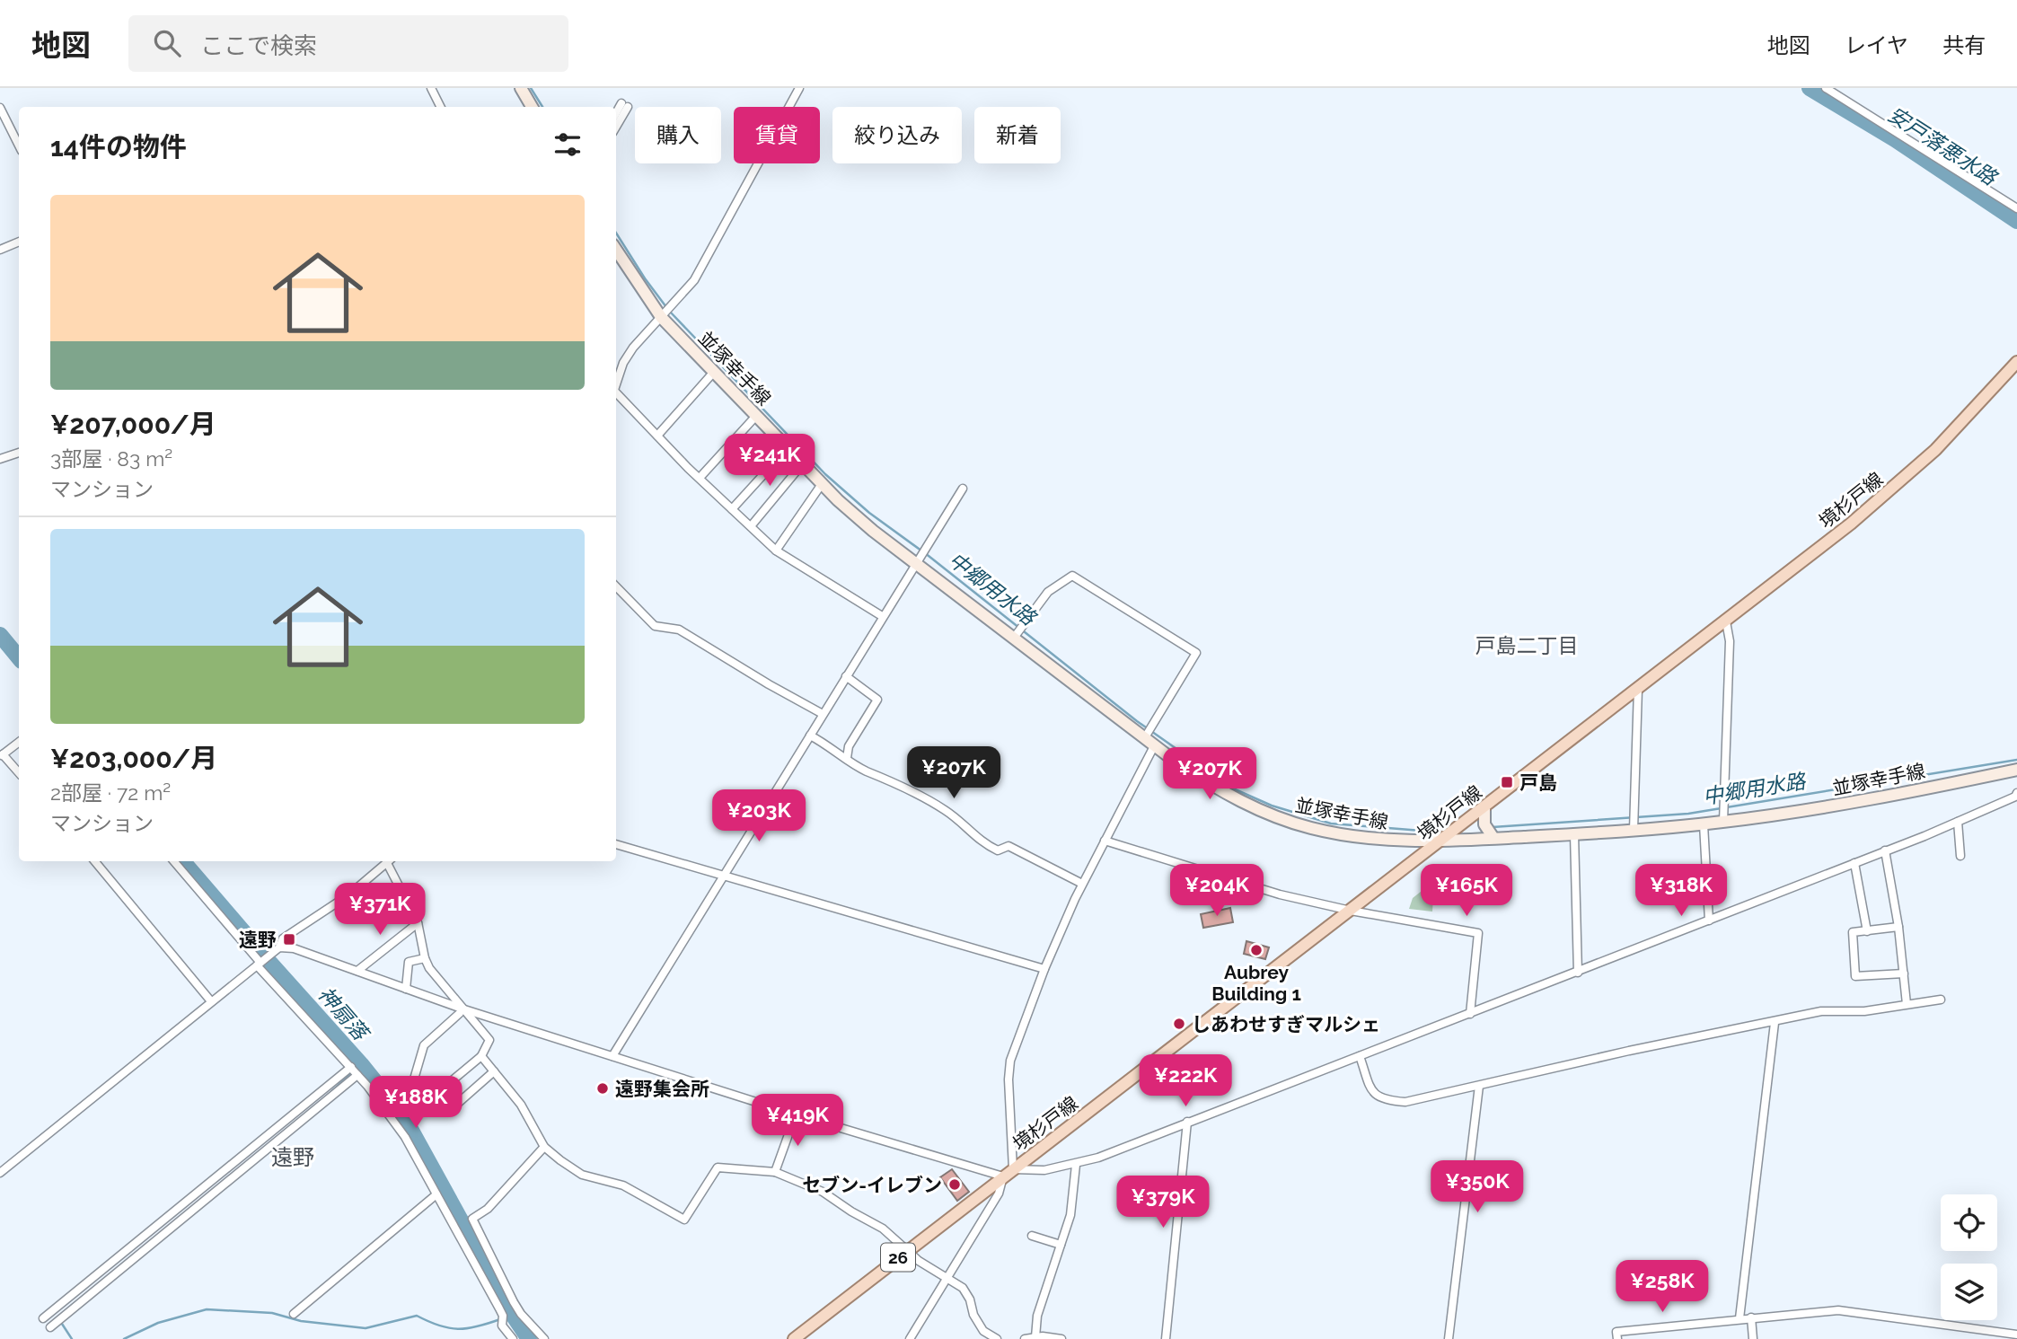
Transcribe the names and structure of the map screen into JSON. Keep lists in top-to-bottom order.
{
  "streets": {
    "main road": ["並塚幸手線", "境杉戸線", "26"]
  },
  "crossings": [
    ["並塚幸手線", "境杉戸線"]
  ],
  "districts": ["戸島二丁目", "遠野"],
  "water": ["安戸落悪水路", "中郷用水路", "神扇落"],
  "places": {
    "transit": ["戸島", "遠野"],
    "other": [
      "Aubrey Building 1",
      "しあわせすぎマルシェ",
      "遠野集会所",
      "セブン-イレブン"
    ]
  },
  "page": {
    "header": "地図",
    "search": "ここで検索",
    "nav": ["地図", "レイヤ", "共有"],
    "chip": [
      "購入",
      "賃貸",
      "絞り込み",
      "新着"
    ],
    "heading": "14件の物件",
    "list": [
      {
        "name": "¥207,000/月",
        "note": "3部屋 · 83 m² · マンション"
      },
      {
        "name": "¥203,000/月",
        "note": "2部屋 · 72 m² · マンション"
      }
    ],
    "price": [
      "¥241K",
      "¥207K",
      "¥207K",
      "¥203K",
      "¥204K",
      "¥165K",
      "¥318K",
      "¥371K",
      "¥222K",
      "¥188K",
      "¥419K",
      "¥350K",
      "¥379K",
      "¥258K"
    ]
  }
}
